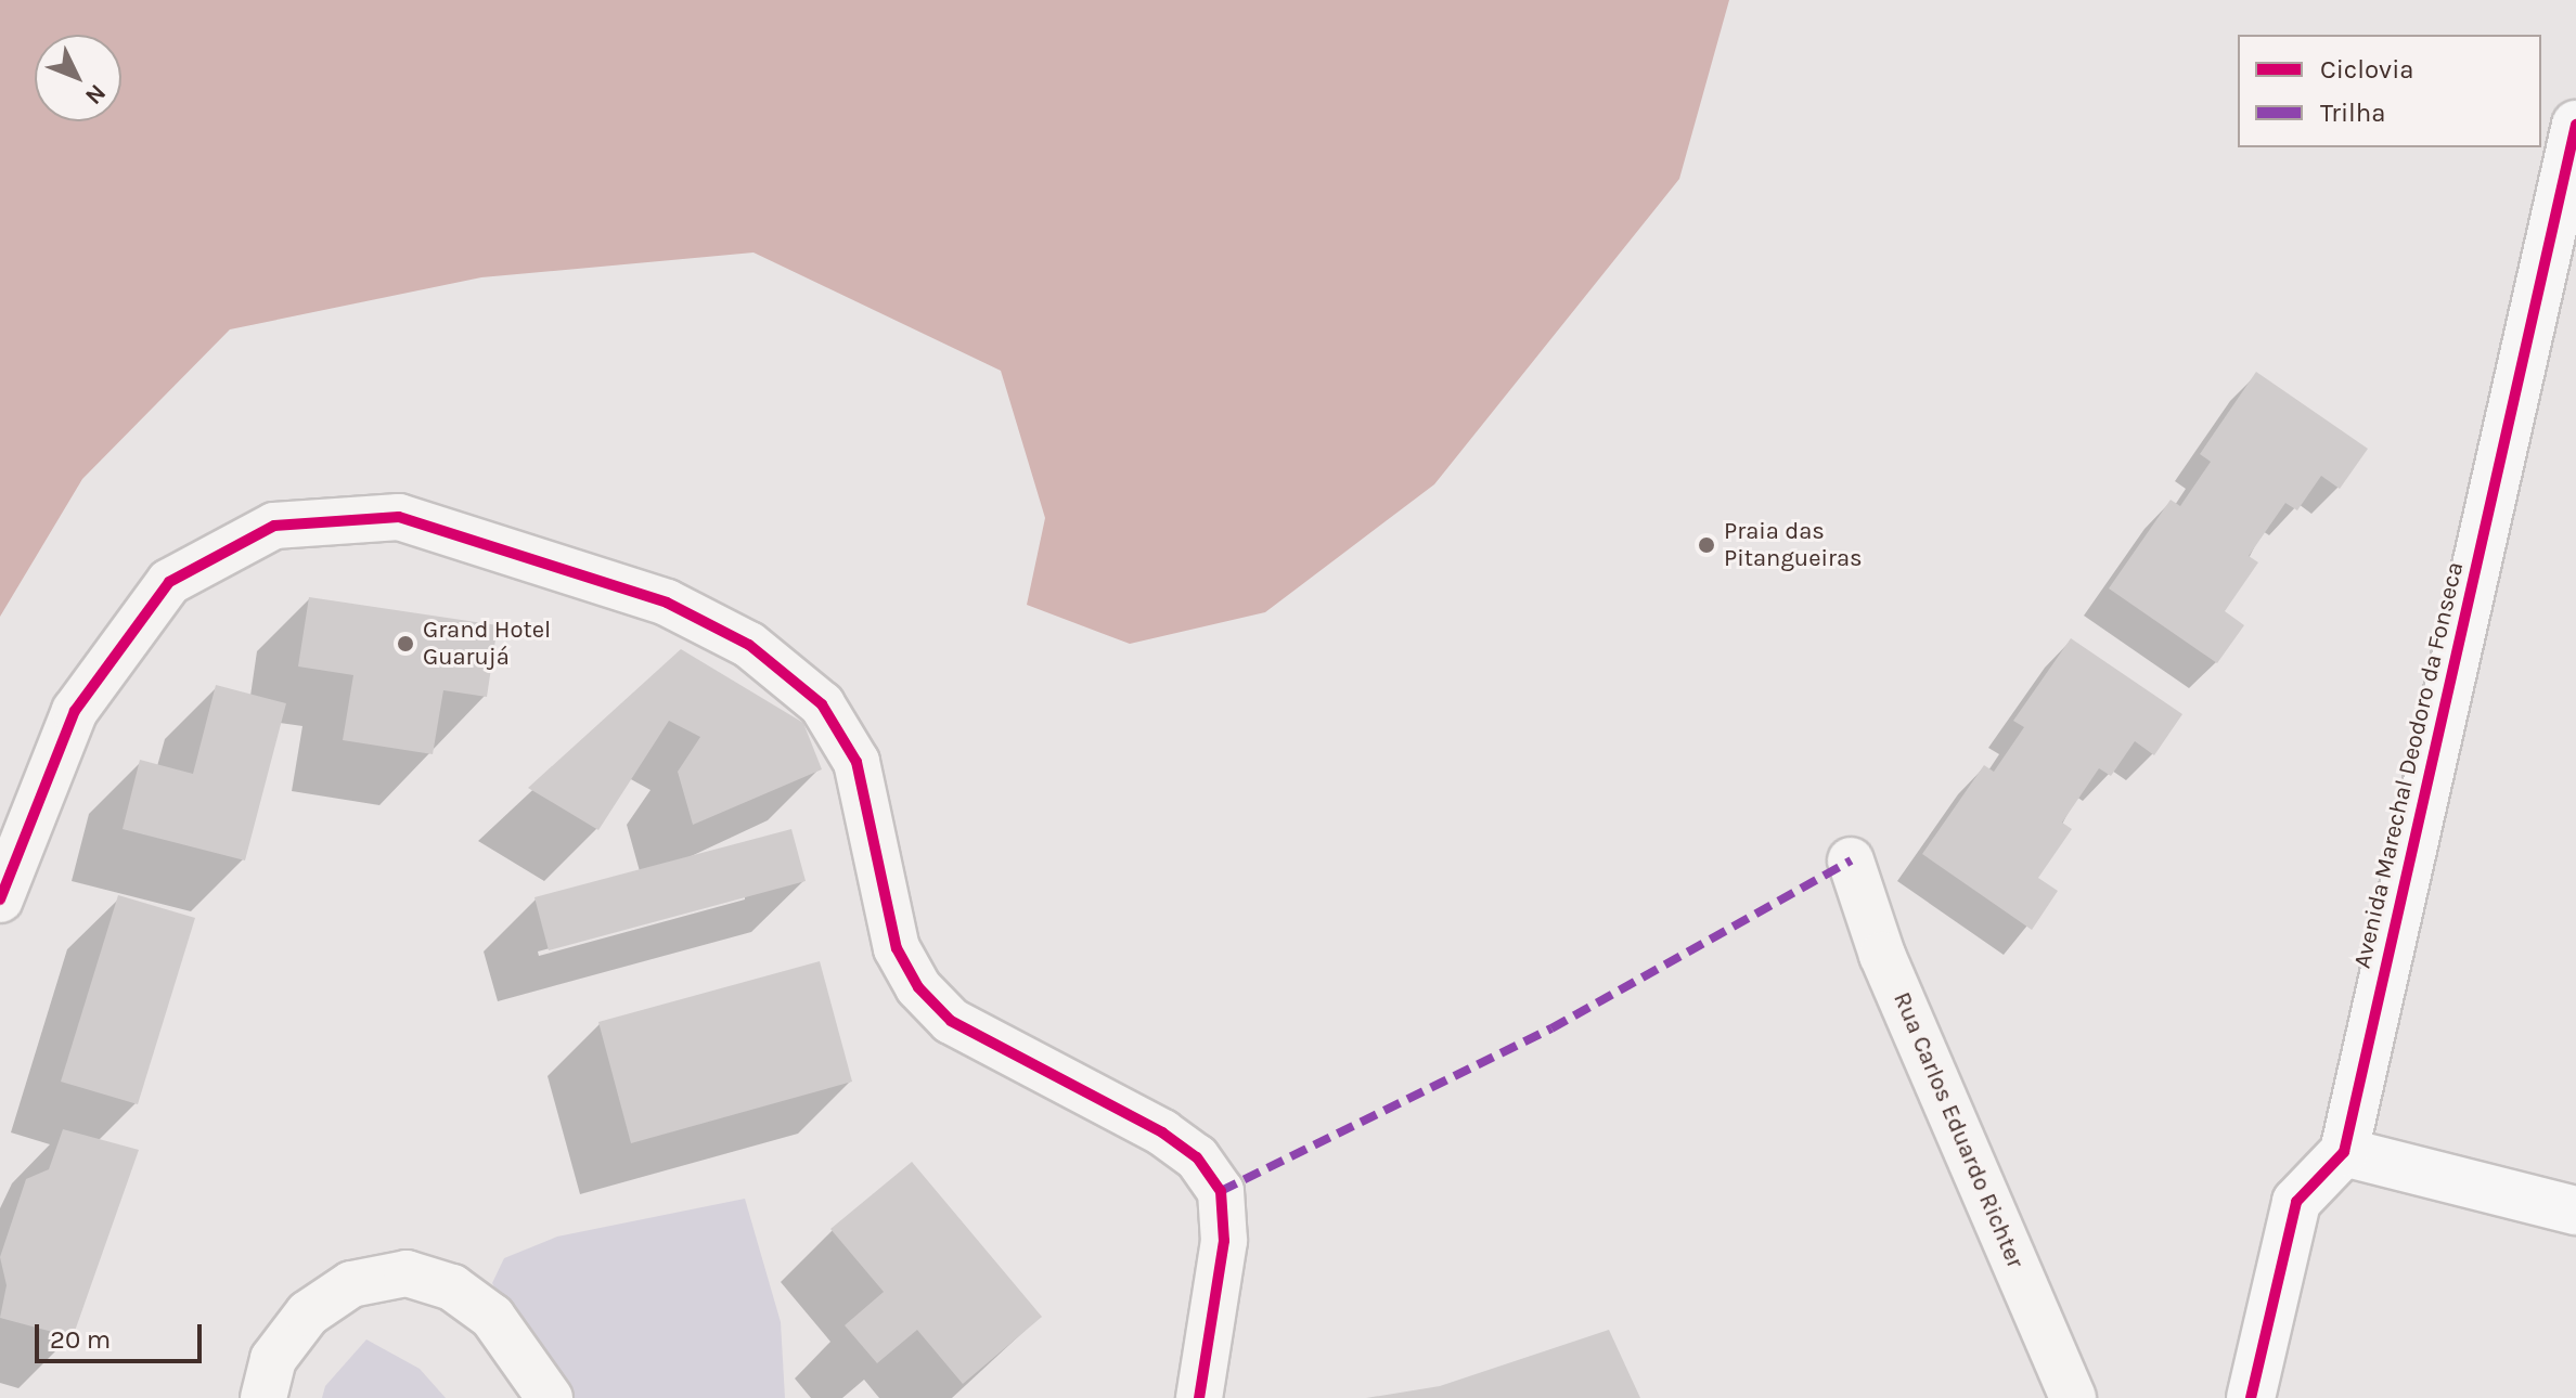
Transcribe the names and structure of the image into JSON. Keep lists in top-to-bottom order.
{
  "streets": {
    "main road": ["Avenida Marechal Deodoro da Fonseca"],
    "street": ["Rua Carlos Eduardo Richter"]
  },
  "places": ["Praia das Pitangueiras", "Grand Hotel Guarujá"],
  "legend": ["Ciclovia", "Trilha"],
  "scale_bar": "20 m",
  "north": "bottom right"
}
